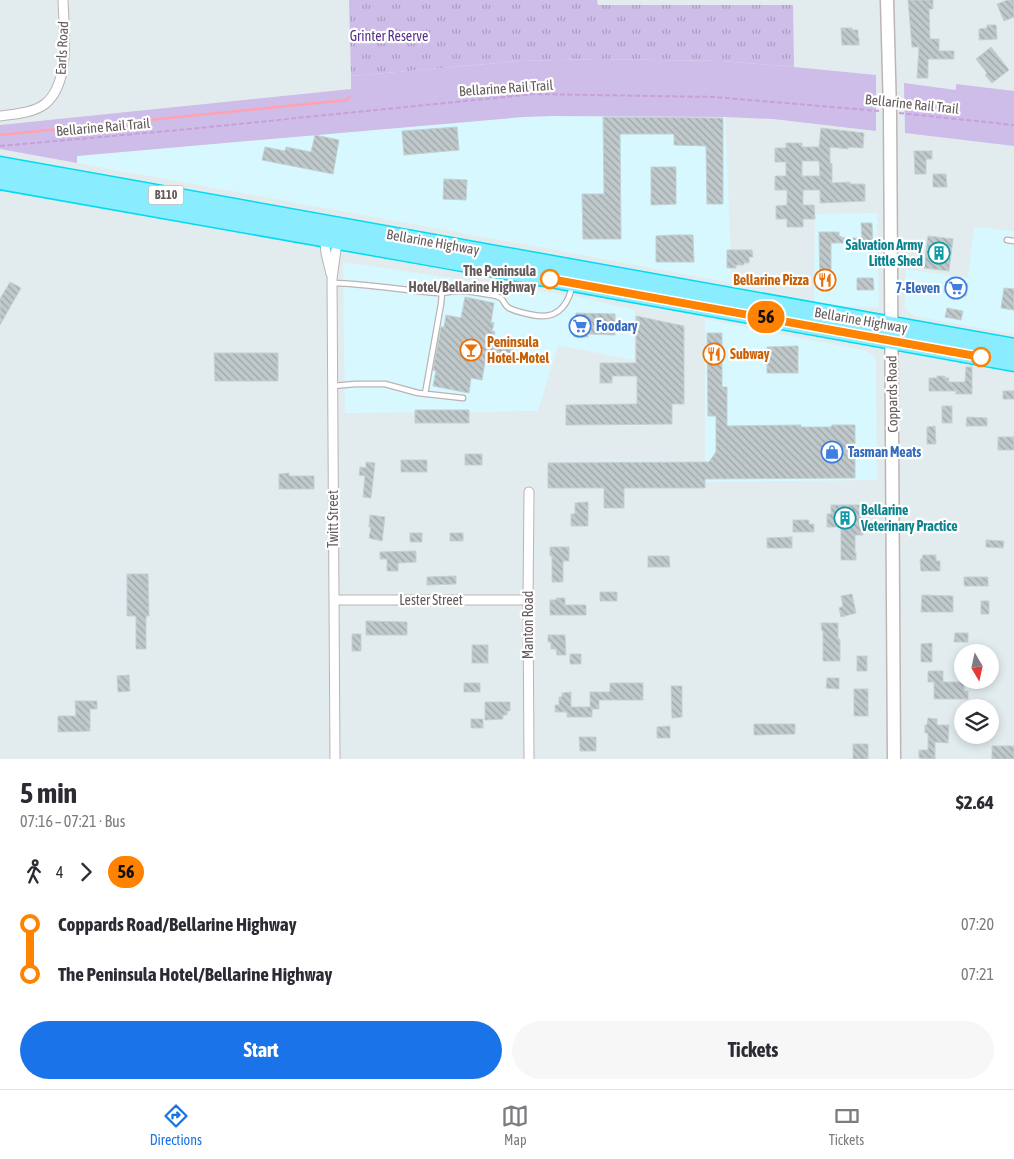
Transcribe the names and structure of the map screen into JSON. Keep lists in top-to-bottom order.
{
  "streets": {
    "highway": ["B110", "Bellarine Highway"],
    "street": [
      "Earls Road",
      "Coppards Road",
      "Twitt Street",
      "Lester Street",
      "Manton Road"
    ],
    "path": ["Bellarine Rail Trail"]
  },
  "crossings": [
    ["Bellarine Rail Trail", "Coppards Road"],
    ["Bellarine Highway", "Coppards Road"],
    ["Bellarine Highway", "Twitt Street"],
    ["Twitt Street", "Lester Street"],
    ["Lester Street", "Manton Road"]
  ],
  "parks": ["Grinter Reserve"],
  "places": {
    "building": ["Salvation Army Little Shed", "Bellarine Veterinary Practice"],
    "other": ["The Peninsula Hotel/Bellarine Highway"],
    "restaurant": ["Bellarine Pizza", "Subway"],
    "supermarket": ["7-Eleven", "Foodary"],
    "bar": ["Peninsula Hotel-Motel"],
    "shop": ["Tasman Meats"]
  },
  "lines": ["bus line 56"],
  "north": "bottom",
  "page": {
    "on_map": "56",
    "heading": ["5 min", "07:16 – 07:21 · Bus", "$2.64"],
    "legs": ["4", "56"],
    "list": [
      {
        "name": "Coppards Road/Bellarine Highway",
        "value": "07:20"
      },
      {
        "name": "The Peninsula Hotel/Bellarine Highway",
        "value": "07:21"
      }
    ],
    "buttons": ["Start", "Tickets"],
    "tabs": ["Directions", "Map", "Tickets"]
  }
}
